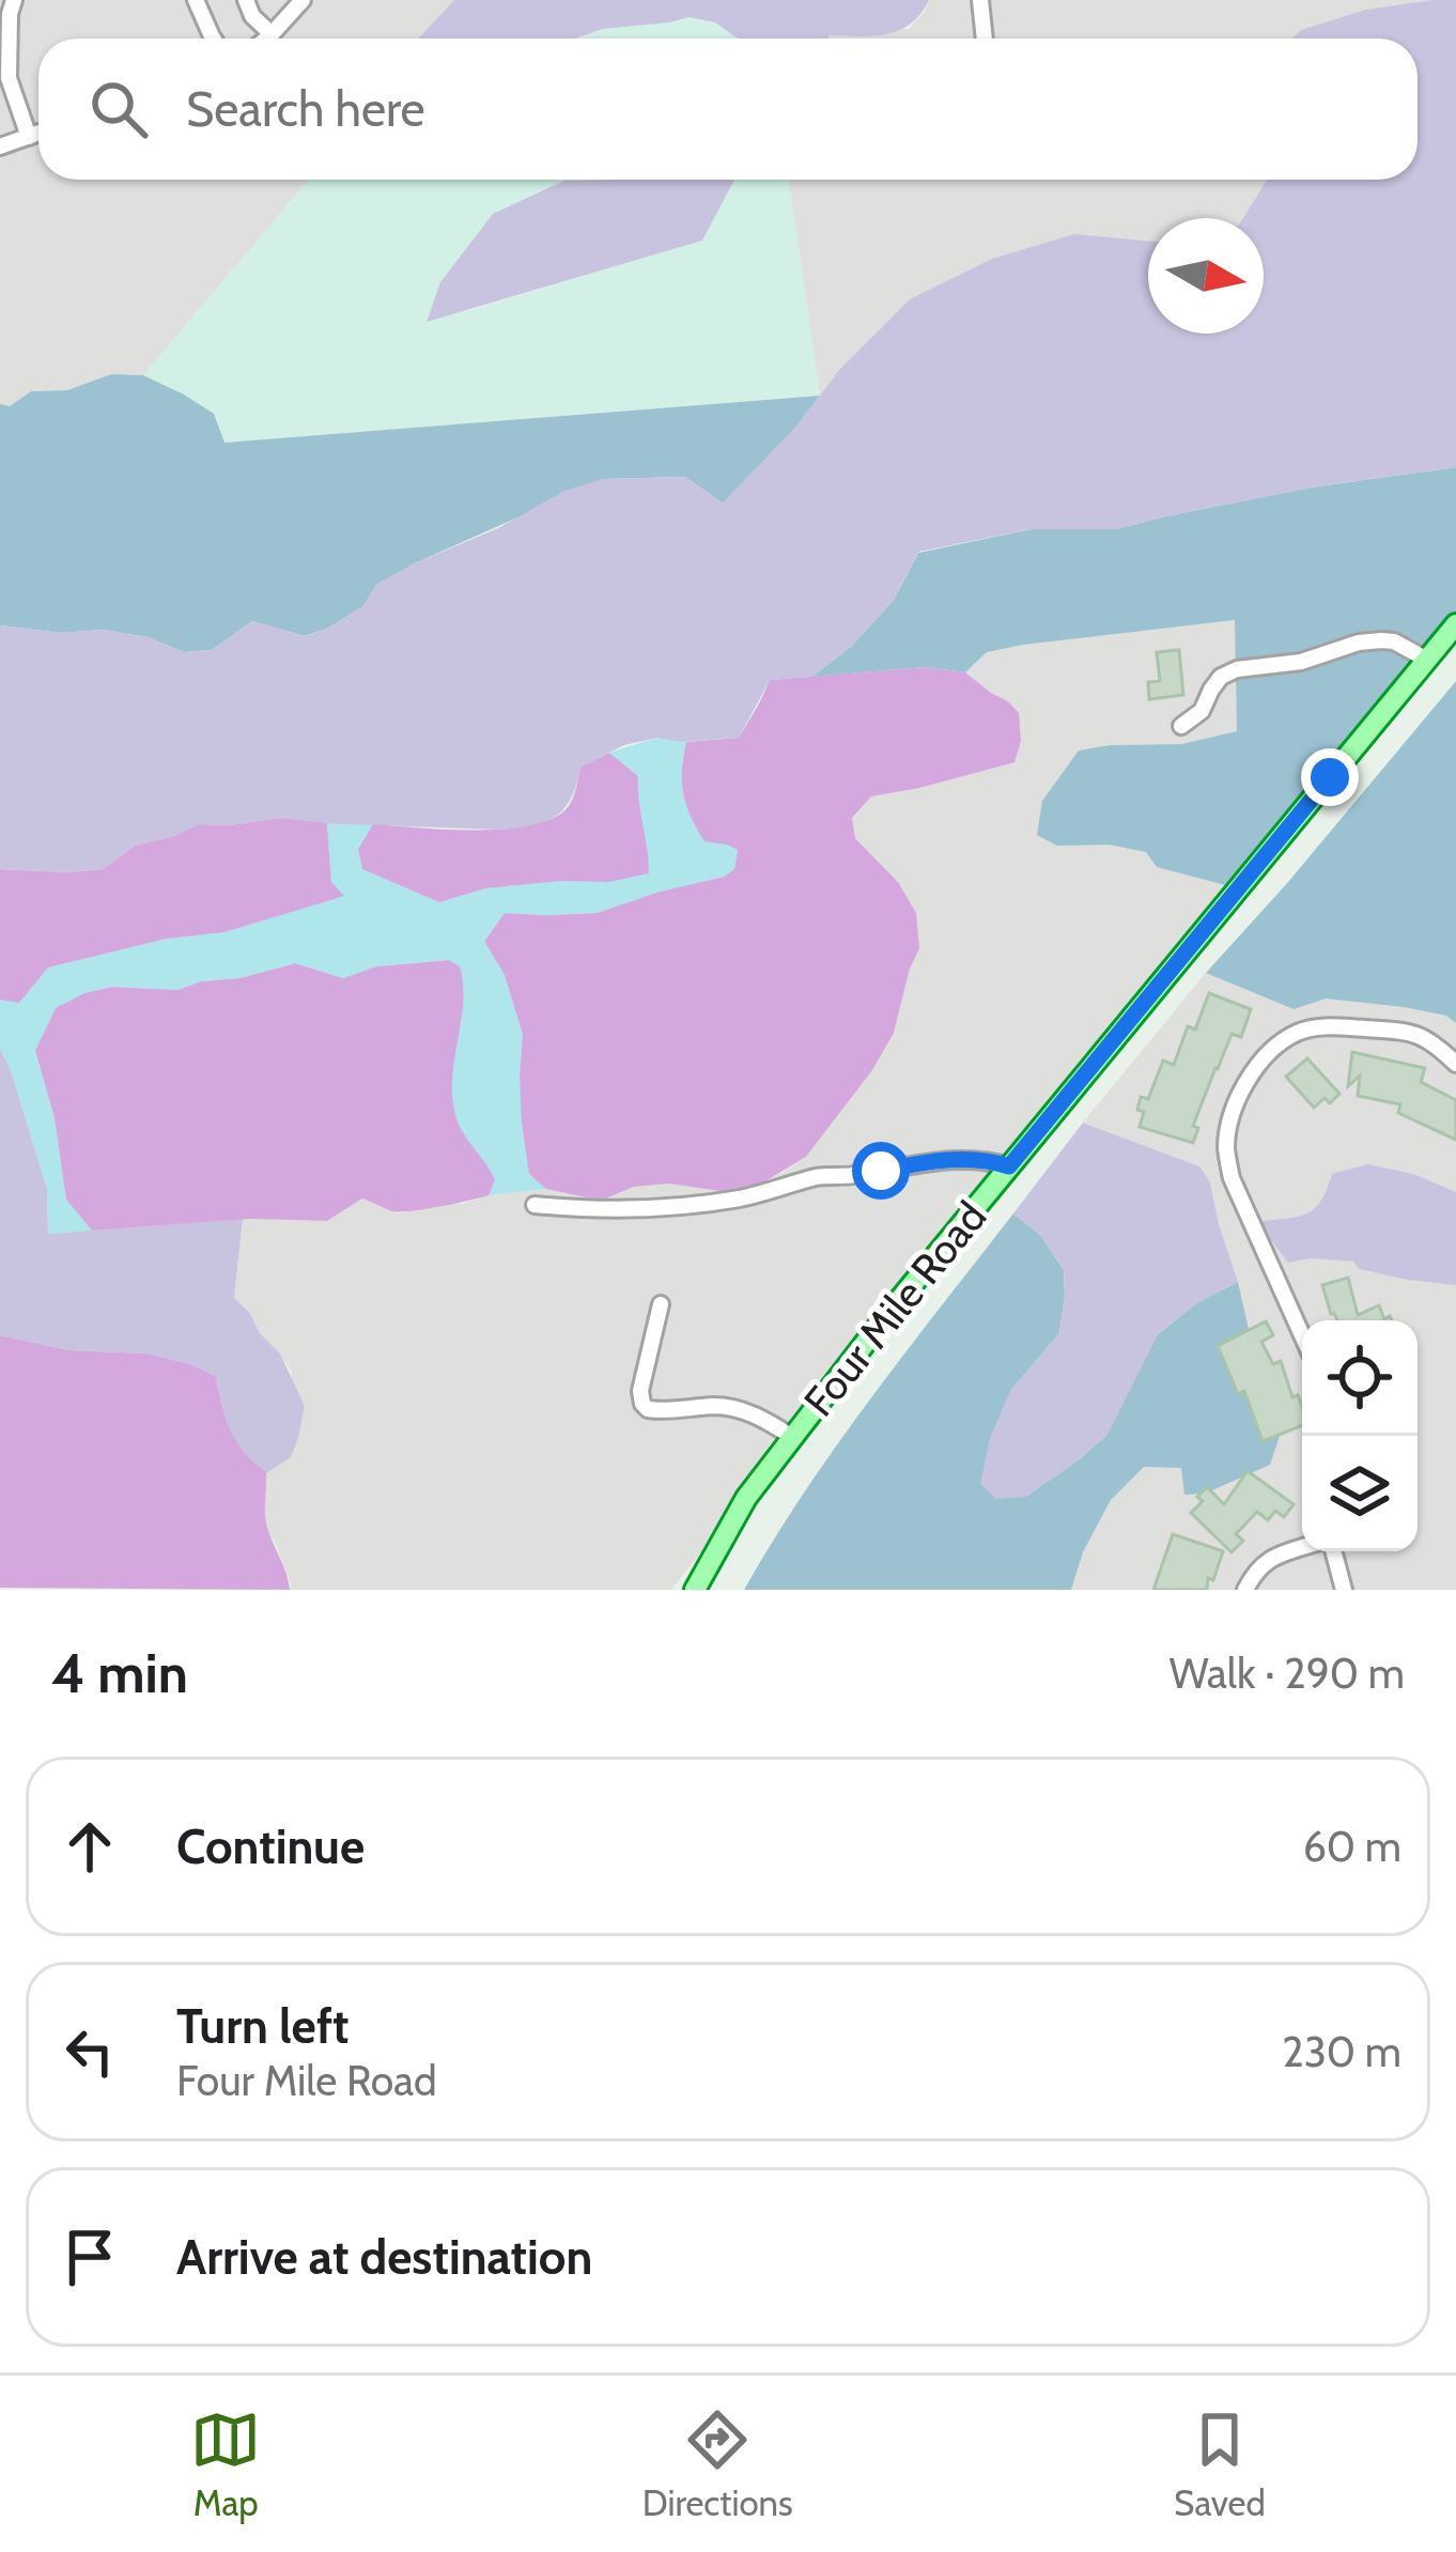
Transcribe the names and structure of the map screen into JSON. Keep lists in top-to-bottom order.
{
  "streets": {
    "main road": ["Four Mile Road"]
  },
  "north": "right",
  "page": {
    "search": "Search here",
    "heading": ["4 min", "Walk · 290 m"],
    "list": [
      ["Continue", "60 m"],
      ["Turn left", "Four Mile Road", "230 m"],
      "Arrive at destination"
    ],
    "nav": ["Map", "Directions", "Saved"]
  }
}
